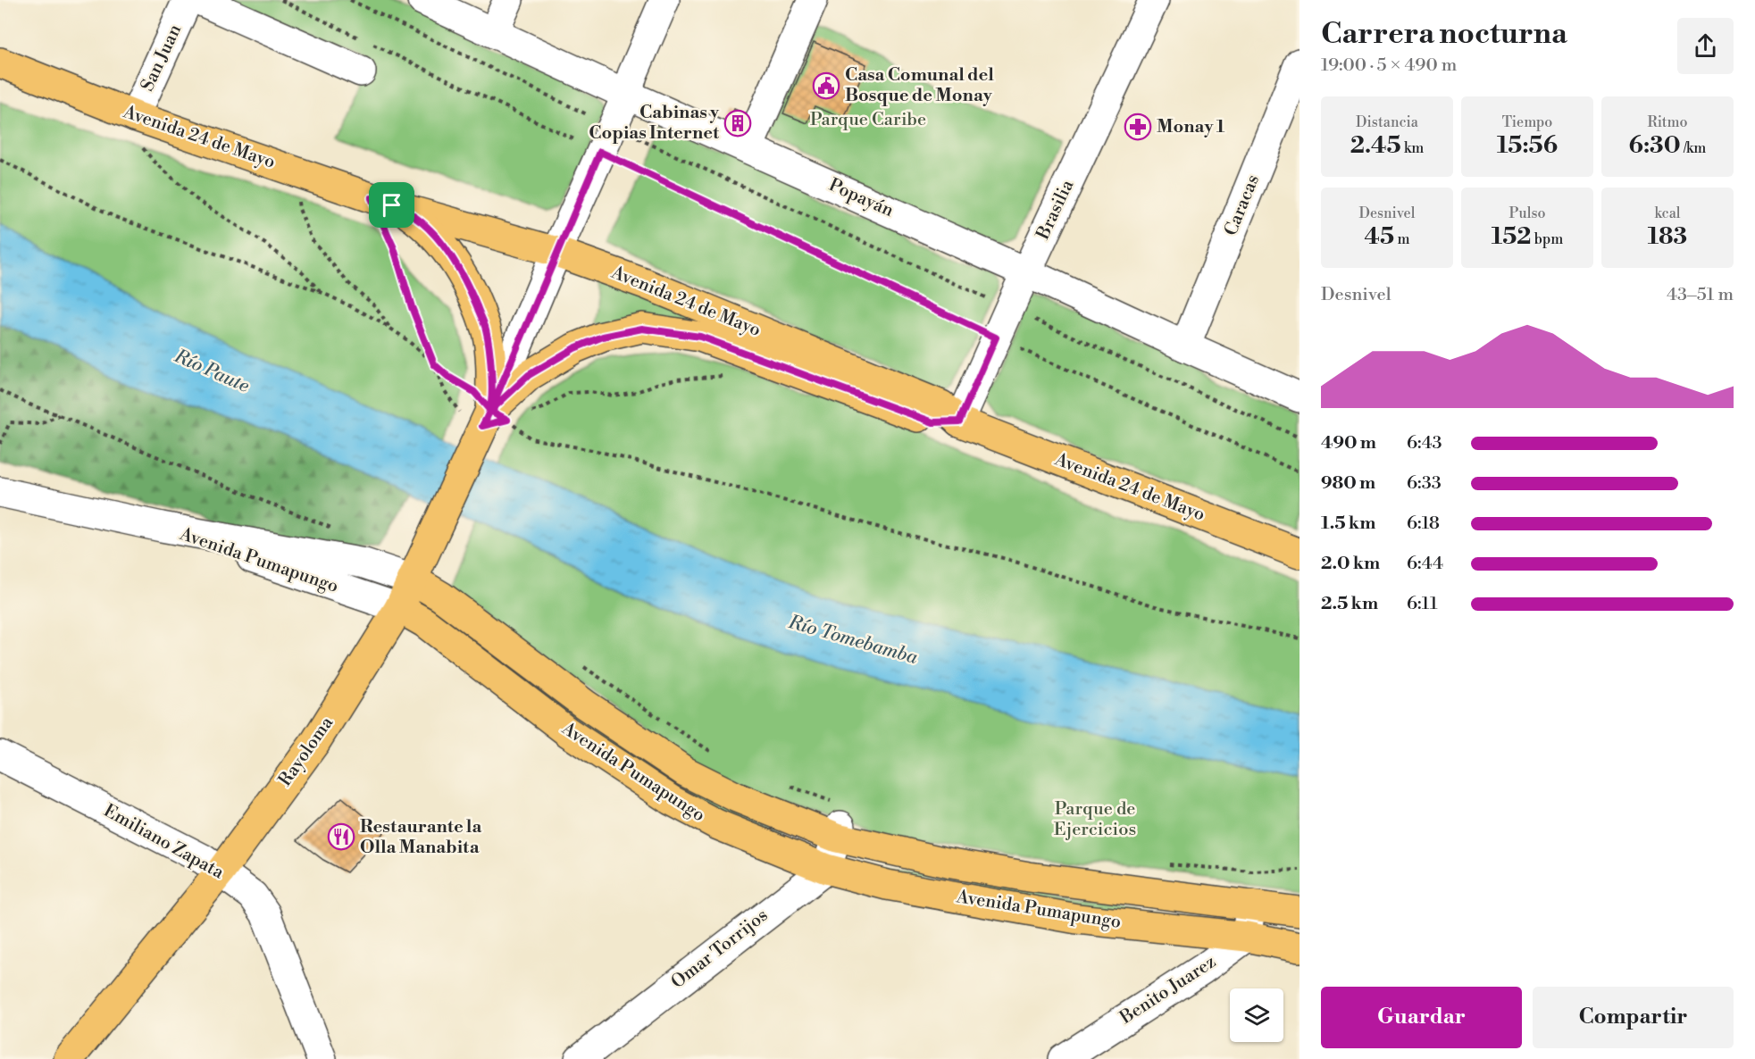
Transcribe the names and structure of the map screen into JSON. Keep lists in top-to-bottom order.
{
  "streets": {
    "main road": ["Avenida 24 de Mayo", "Avenida Pumapungo", "Rayoloma"],
    "street": [
      "San Juan",
      "Popayán",
      "Caracas",
      "Brasilia",
      "Emiliano Zapata",
      "Omar Torrijos",
      "Benito Juarez"
    ]
  },
  "crossings": [
    ["San Juan", "Avenida 24 de Mayo"],
    ["Avenida 24 de Mayo", "Brasilia"],
    ["Avenida 24 de Mayo", "Rayoloma"],
    ["Popayán", "Caracas"],
    ["Popayán", "Brasilia"],
    ["Avenida Pumapungo", "Rayoloma"],
    ["Avenida Pumapungo", "Omar Torrijos"],
    ["Avenida Pumapungo", "Benito Juarez"],
    ["Rayoloma", "Emiliano Zapata"]
  ],
  "water": ["Río Paute", "Río Tomebamba"],
  "parks": ["Parque Caribe", "Parque de Ejercicios"],
  "places": {
    "public building": ["Casa Comunal del Bosque de Monay"],
    "building": ["Cabinas y Copias Internet"],
    "pharmacy": ["Monay 1"],
    "restaurant": ["Restaurante la Olla Manabita"]
  },
  "page": {
    "heading": ["Carrera nocturna", "19:00 · 5 × 490 m"],
    "stats": [
      ["Distancia", "2.45 km"],
      ["Tiempo", "15:56"],
      ["Ritmo", "6:30 /km"],
      ["Desnivel", "45 m"],
      ["Pulso", "152 bpm"],
      ["kcal", "183"]
    ],
    "chart": ["Desnivel", "43–51 m"],
    "list": [
      {
        "name": "490 m",
        "note": "6:43"
      },
      {
        "name": "980 m",
        "note": "6:33"
      },
      {
        "name": "1.5 km",
        "note": "6:18"
      },
      {
        "name": "2.0 km",
        "note": "6:44"
      },
      {
        "name": "2.5 km",
        "note": "6:11"
      }
    ],
    "buttons": ["Guardar", "Compartir"]
  }
}
